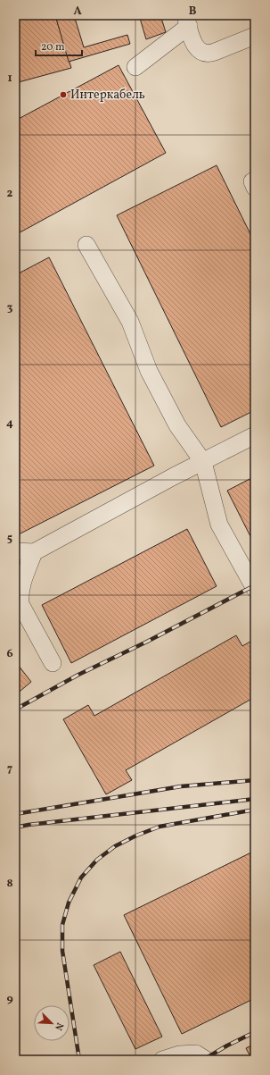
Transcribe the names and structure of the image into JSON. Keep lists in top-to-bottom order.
{
  "places": ["Интеркабель"],
  "scale_bar": "20 m",
  "north": "bottom right",
  "grid": {
    "columns": ["A", "B"],
    "rows": [
      "1",
      "2",
      "3",
      "4",
      "5",
      "6",
      "7",
      "8",
      "9"
    ]
  }
}
